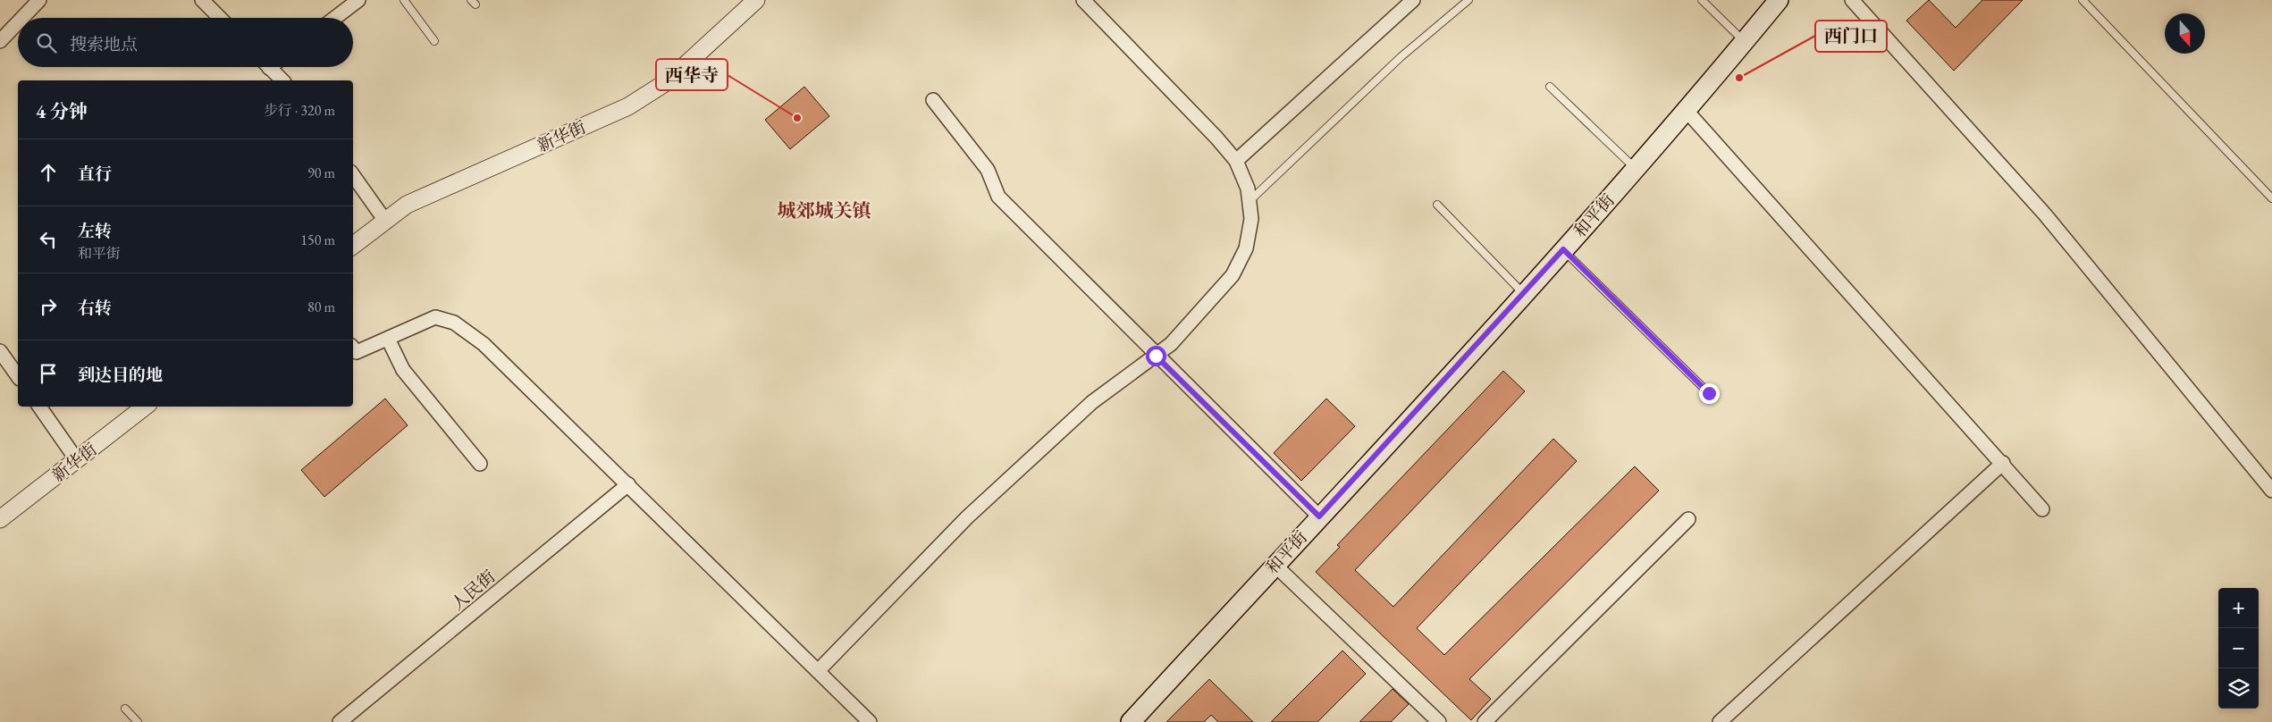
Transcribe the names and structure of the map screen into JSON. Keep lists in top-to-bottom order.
{
  "streets": {
    "main road": ["和平街"],
    "street": ["新华街", "人民街"]
  },
  "districts": ["城郊城关镇"],
  "places": ["西门口", "西华寺"],
  "north": "bottom",
  "page": {
    "search": "搜索地点",
    "heading": ["4 分钟", "步行 · 320 m"],
    "list": [
      ["直行", "90 m"],
      ["左转", "和平街", "150 m"],
      ["右转", "80 m"],
      "到达目的地"
    ],
    "map_buttons": ["+", "−"]
  }
}
